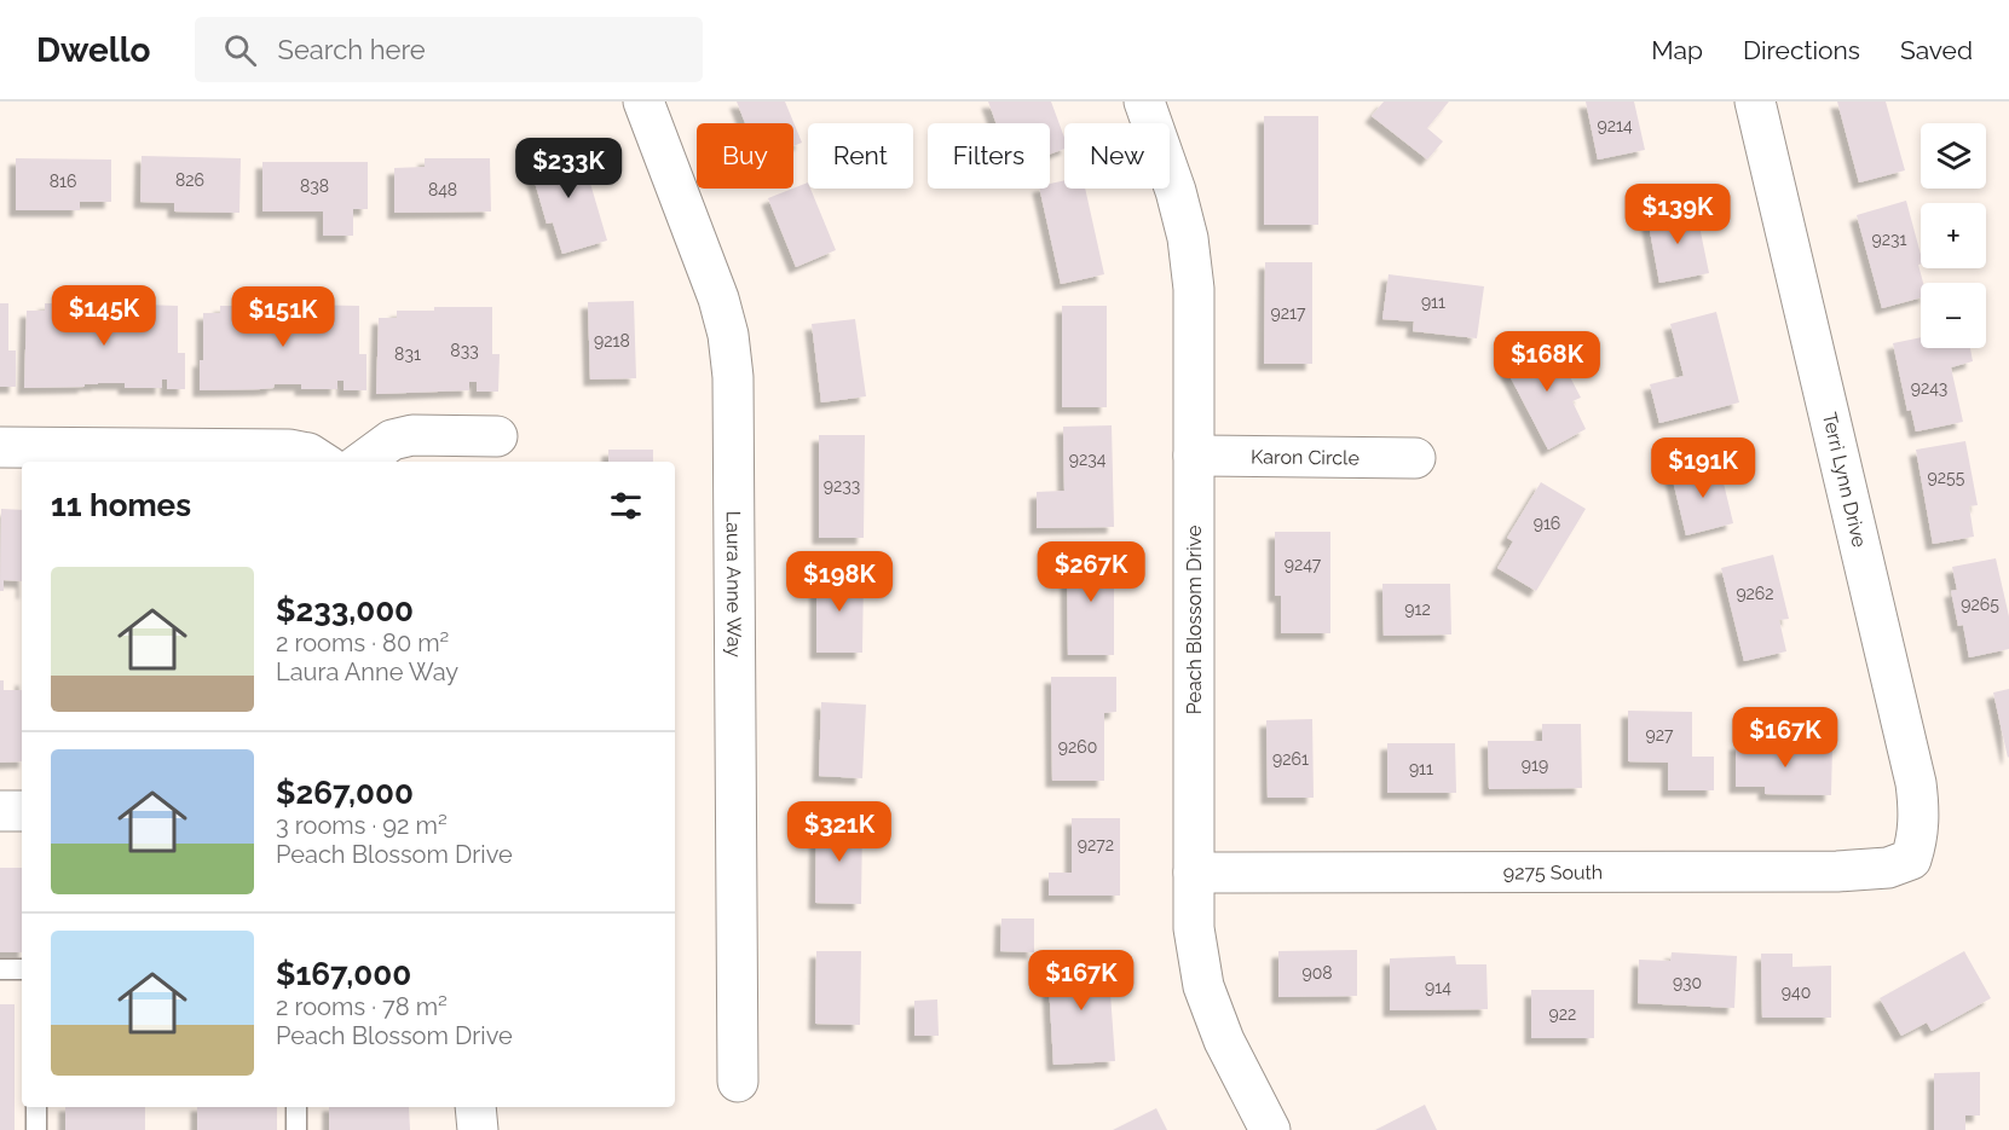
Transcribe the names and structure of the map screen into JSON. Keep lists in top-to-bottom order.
{
  "streets": {
    "street": [
      "Karon Circle",
      "Terri Lynn Drive",
      "Laura Anne Way",
      "Peach Blossom Drive",
      "9275 South"
    ]
  },
  "crossings": [
    ["Karon Circle", "Peach Blossom Drive"],
    ["Terri Lynn Drive", "9275 South"],
    ["Peach Blossom Drive", "9275 South"]
  ],
  "house_numbers": [
    "9214",
    "826",
    "816",
    "838",
    "848",
    "9231",
    "911",
    "9217",
    "9218",
    "833",
    "831",
    "9243",
    "9234",
    "9255",
    "9233",
    "916",
    "9247",
    "9262",
    "9265",
    "912",
    "927",
    "9260",
    "9261",
    "919",
    "911",
    "9272",
    "908",
    "930",
    "914",
    "940",
    "922"
  ],
  "page": {
    "header": "Dwello",
    "search": "Search here",
    "nav": ["Map", "Directions", "Saved"],
    "map_buttons": ["+", "−"],
    "chip": [
      "Buy",
      "Rent",
      "Filters",
      "New"
    ],
    "price": [
      "$233K",
      "$139K",
      "$145K",
      "$151K",
      "$168K",
      "$191K",
      "$267K",
      "$198K",
      "$167K",
      "$321K",
      "$167K"
    ],
    "heading": "11 homes",
    "list": [
      {
        "name": "$233,000",
        "note": "2 rooms · 80 m² · Laura Anne Way"
      },
      {
        "name": "$267,000",
        "note": "3 rooms · 92 m² · Peach Blossom Drive"
      },
      {
        "name": "$167,000",
        "note": "2 rooms · 78 m² · Peach Blossom Drive"
      }
    ]
  }
}
